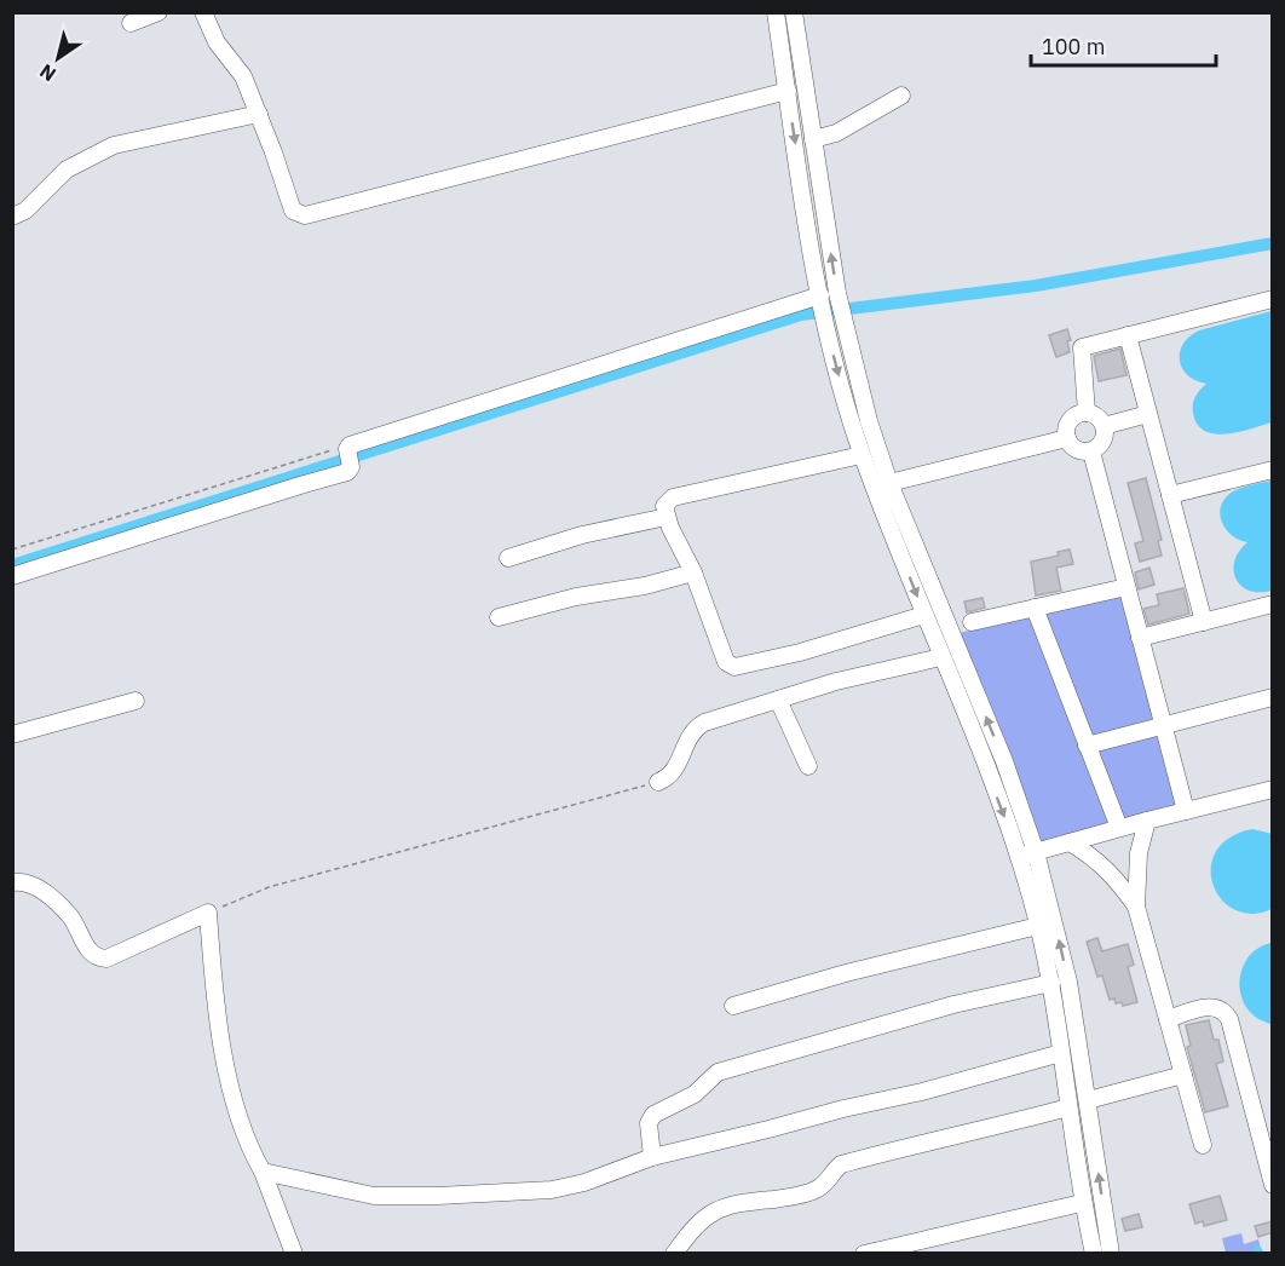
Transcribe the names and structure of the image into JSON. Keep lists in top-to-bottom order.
{
  "scale_bar": "100 m",
  "north": "bottom left"
}
